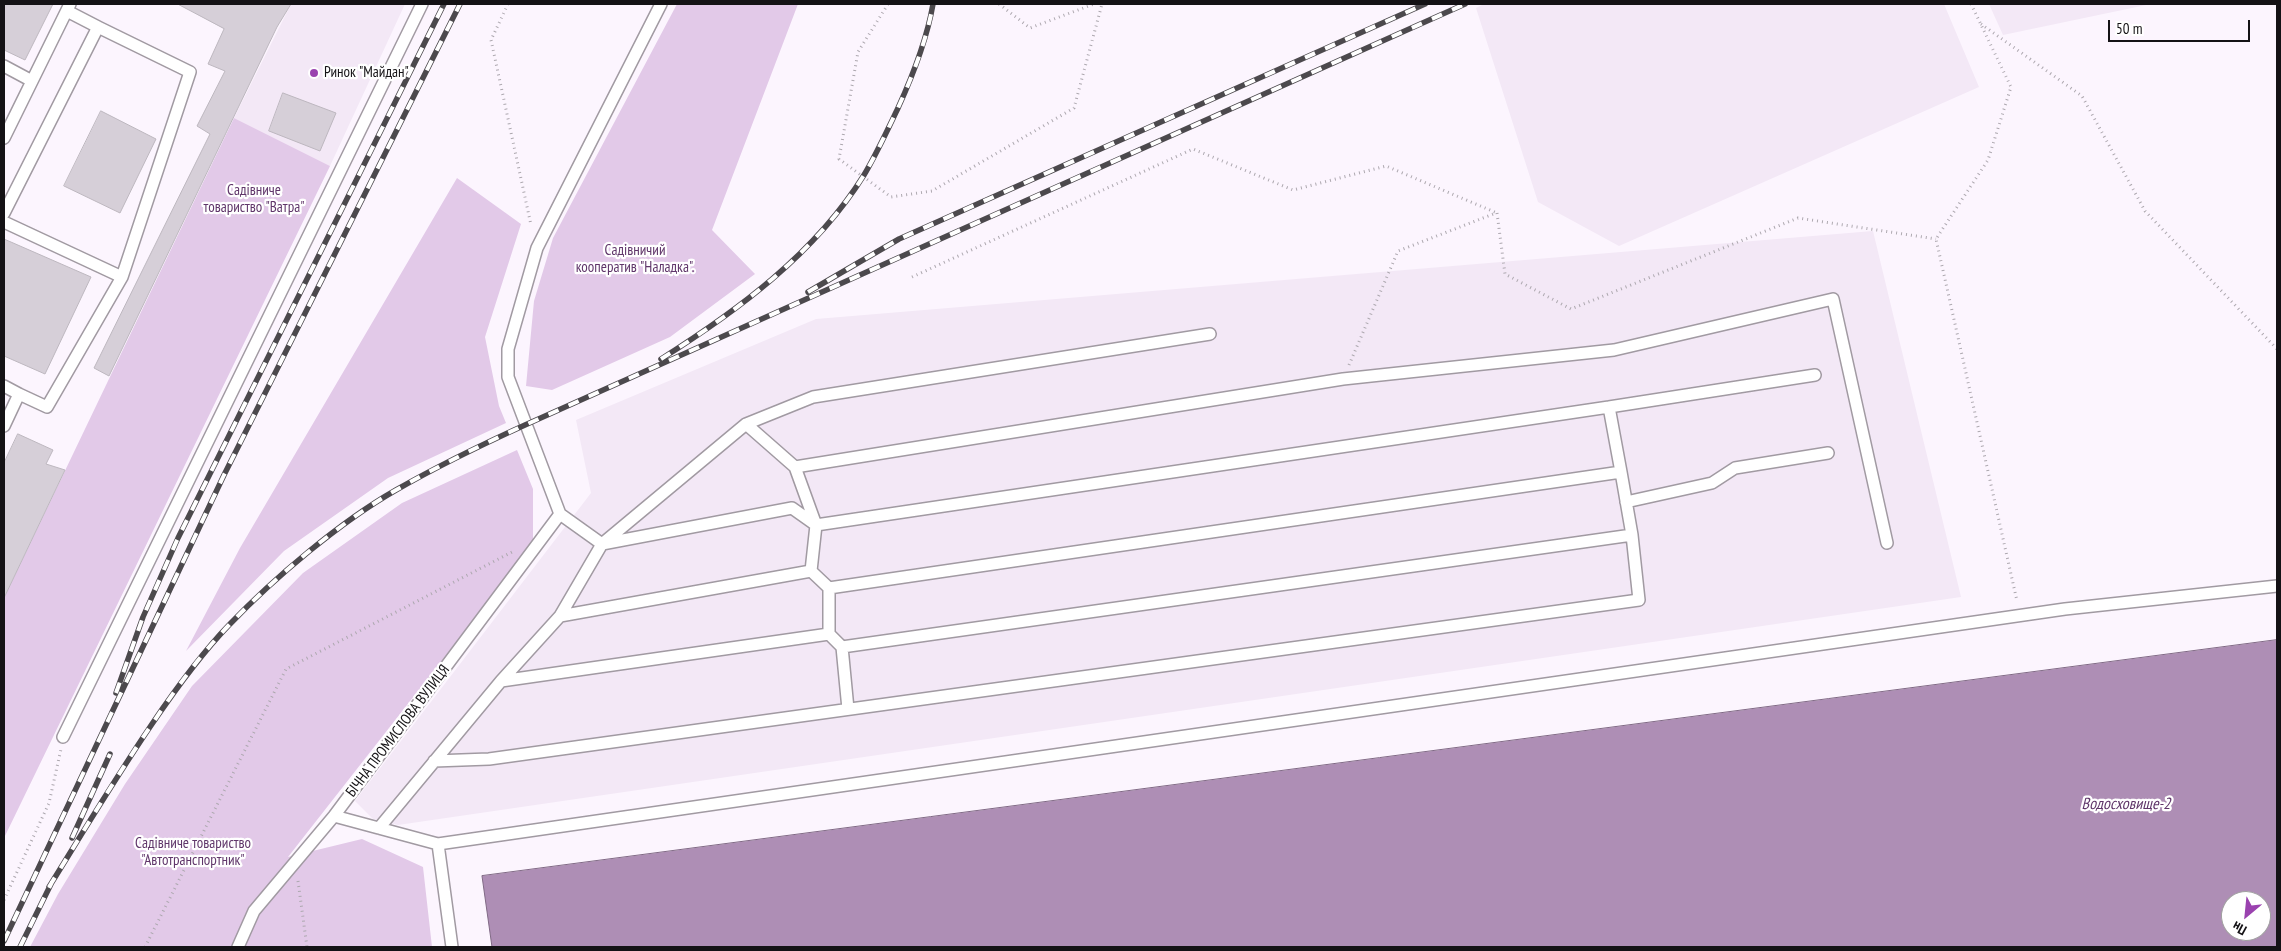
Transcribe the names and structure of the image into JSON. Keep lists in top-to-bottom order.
{
  "streets": {
    "lane": ["БІЧНА ПРОМИСЛОВА ВУЛИЦЯ"]
  },
  "water": ["Водосховище-2"],
  "parks": ["Садівниче товариство \"Ватра\"", "Садівничий кооператив \"Наладка\".", "Садівниче товариство \"Автотранспортник\""],
  "places": ["Ринок \"Майдан\""],
  "scale_bar": "50 m",
  "north": "bottom left"
}
